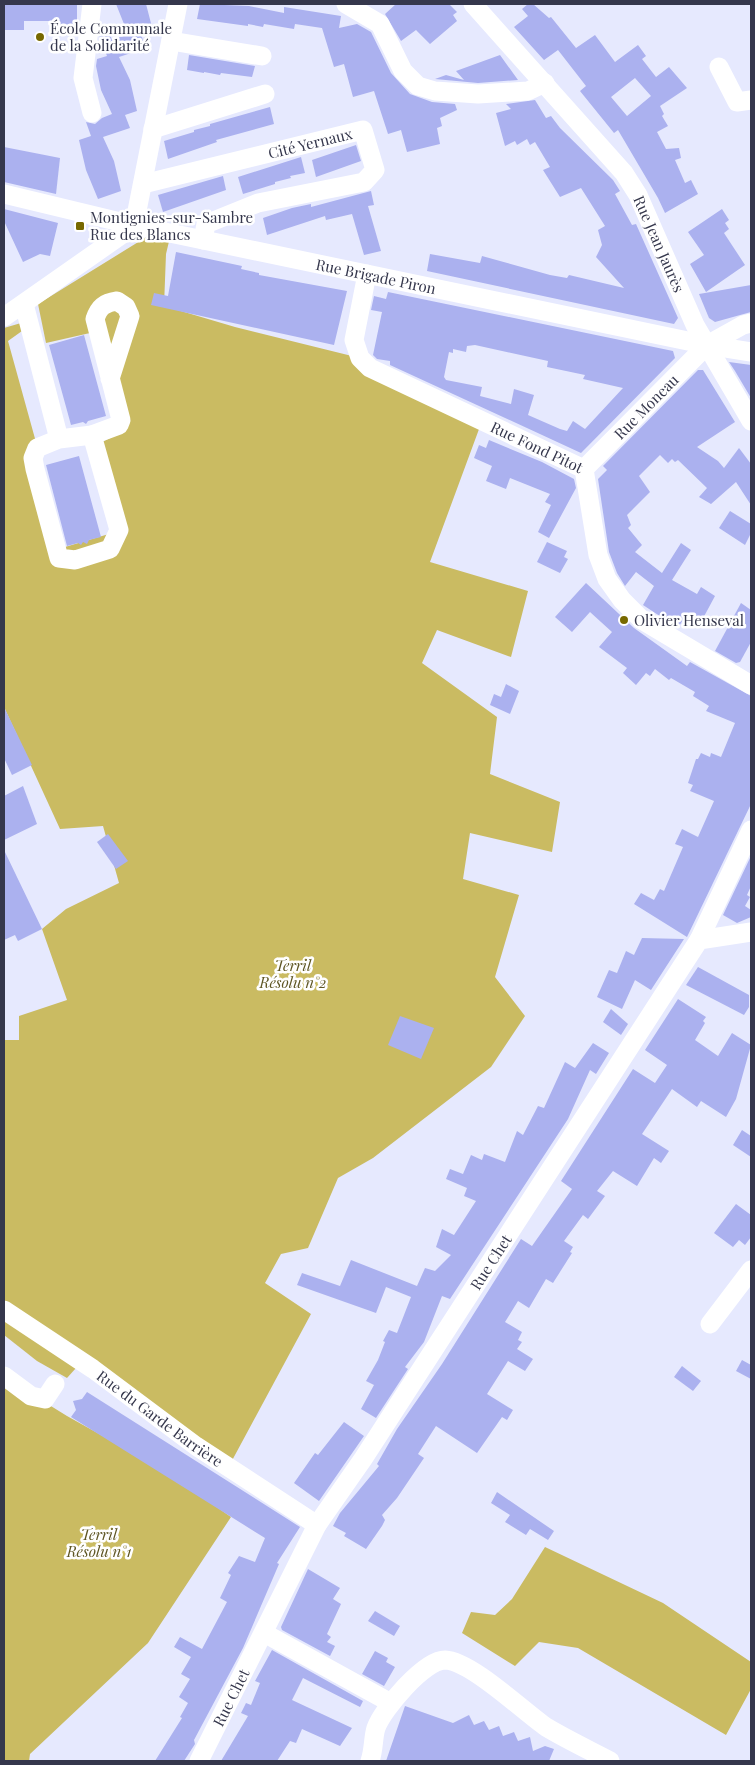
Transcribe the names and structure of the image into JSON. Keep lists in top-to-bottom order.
{
  "streets": {
    "street": [
      "Cité Yernaux",
      "Rue Jean Jaurès",
      "Rue Brigade Piron",
      "Rue Moneau",
      "Rue Fond Pitot",
      "Rue Chet",
      "Rue du Garde Barrière"
    ]
  },
  "crossings": [
    ["Cité Yernaux", "Rue Brigade Piron"],
    ["Rue Jean Jaurès", "Rue Brigade Piron"],
    ["Rue Jean Jaurès", "Rue Moneau"],
    ["Rue Brigade Piron", "Rue Moneau"],
    ["Rue Brigade Piron", "Rue Fond Pitot"],
    ["Rue Moneau", "Rue Fond Pitot"],
    ["Rue Chet", "Rue du Garde Barrière"]
  ],
  "parks": ["Terril Résolu n°2", "Terril Résolu n°1"],
  "places": {
    "other": ["École Communale de la Solidarité", "Olivier Henseval"],
    "transit": ["Montignies-sur-Sambre Rue des Blancs"]
  }
}
